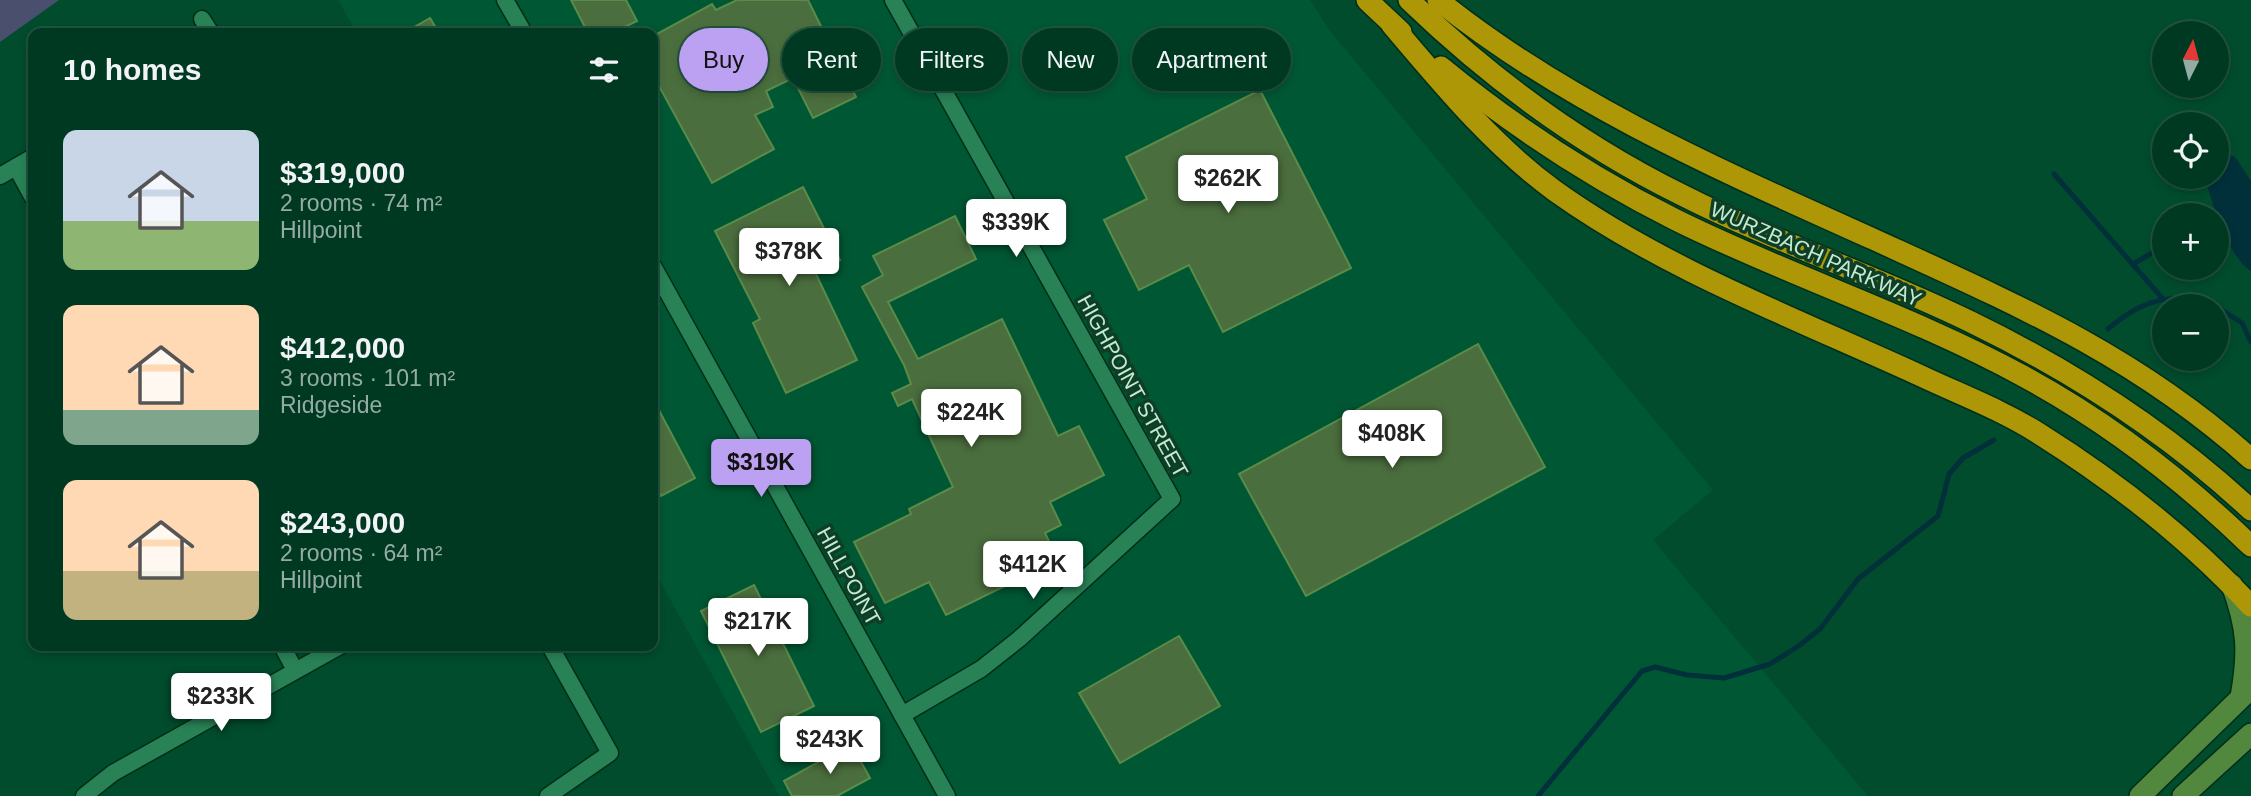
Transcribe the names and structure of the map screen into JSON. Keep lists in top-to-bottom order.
{
  "streets": {
    "highway": ["WURZBACH PARKWAY"],
    "street": ["HIGHPOINT STREET", "HILLPOINT"]
  },
  "crossings": [
    ["HIGHPOINT STREET", "HILLPOINT"]
  ],
  "north": "top",
  "page": {
    "map_buttons": ["+", "−"],
    "chip": [
      "Buy",
      "Rent",
      "Filters",
      "New",
      "Apartment"
    ],
    "heading": "10 homes",
    "list": [
      {
        "name": "$319,000",
        "note": "2 rooms · 74 m² · Hillpoint"
      },
      {
        "name": "$412,000",
        "note": "3 rooms · 101 m² · Ridgeside"
      },
      {
        "name": "$243,000",
        "note": "2 rooms · 64 m² · Hillpoint"
      }
    ],
    "price": [
      "$262K",
      "$339K",
      "$378K",
      "$224K",
      "$408K",
      "$319K",
      "$412K",
      "$217K",
      "$233K",
      "$243K"
    ]
  }
}
